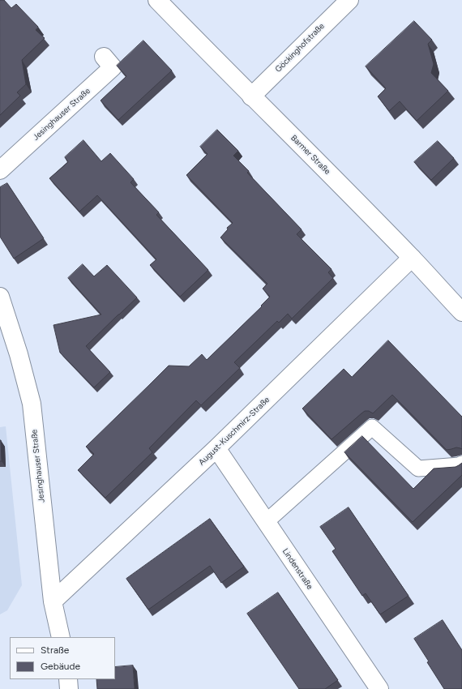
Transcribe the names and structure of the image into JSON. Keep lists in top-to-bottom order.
{
  "streets": {
    "street": [
      "Göckinghofstraße",
      "Jesinghauser Straße",
      "Barmer Straße",
      "August-Kuschmirz-Straße",
      "Lindenstraße"
    ]
  },
  "crossings": [
    ["Göckinghofstraße", "Barmer Straße"],
    ["Jesinghauser Straße", "August-Kuschmirz-Straße"],
    ["Barmer Straße", "August-Kuschmirz-Straße"],
    ["August-Kuschmirz-Straße", "Lindenstraße"]
  ],
  "legend": ["Straße", "Gebäude"]
}
